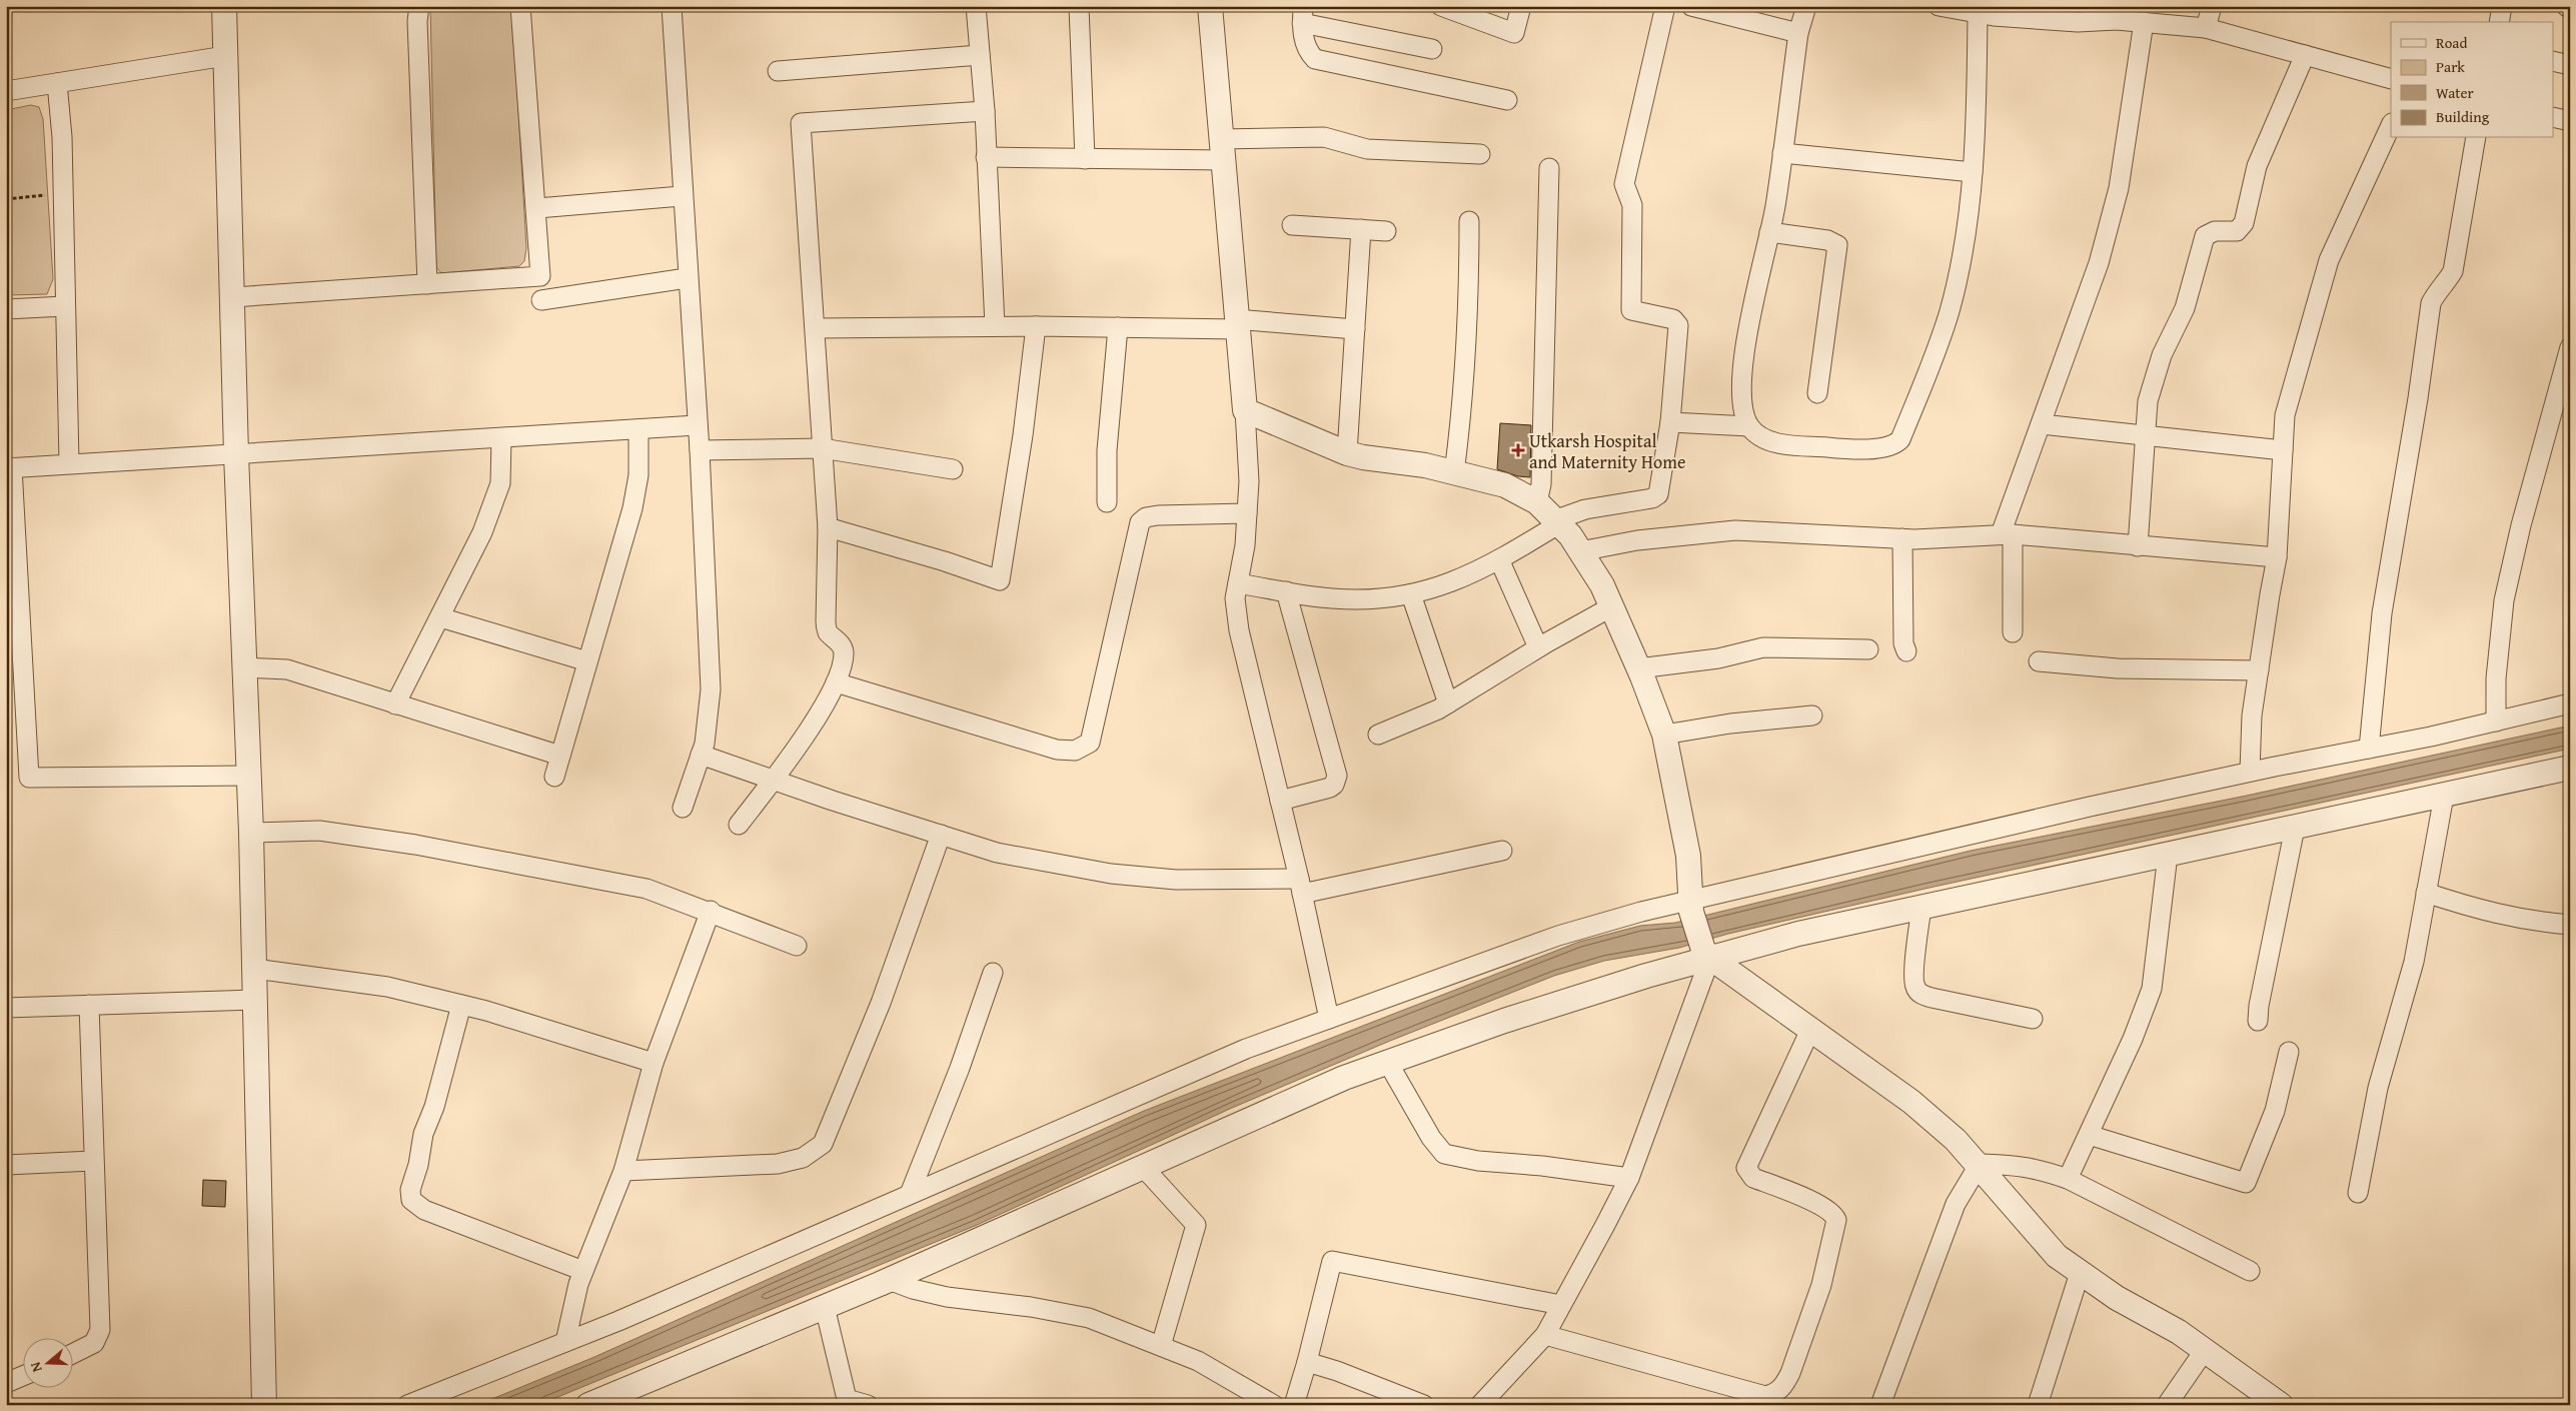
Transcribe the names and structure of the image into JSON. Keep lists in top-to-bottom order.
{
  "places": {
    "health": ["Utkarsh Hospital and Maternity Home"]
  },
  "legend": [
    "Road",
    "Park",
    "Water",
    "Building"
  ],
  "north": "left"
}
